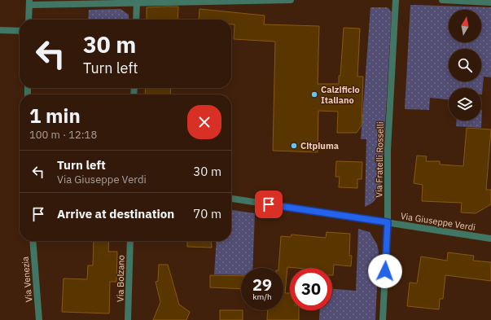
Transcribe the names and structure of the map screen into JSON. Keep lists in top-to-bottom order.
{
  "streets": {
    "street": [
      "Via Fratelli Rosselli",
      "Via Giuseppe Verdi",
      "Via Bolzano",
      "Via Venezia"
    ]
  },
  "crossings": [
    ["Via Fratelli Rosselli", "Via Giuseppe Verdi"]
  ],
  "places": ["Calzificio Italiano", "Citpiuma"],
  "north": "top",
  "page": {
    "turn": ["30 m", "Turn left"],
    "heading": ["1 min", "100 m · 12:18"],
    "list": [
      {
        "name": "Turn left",
        "note": "Via Giuseppe Verdi",
        "value": "30 m"
      },
      {
        "name": "Arrive at destination",
        "value": "70 m"
      }
    ],
    "speed": "29 km/h",
    "limit": "30"
  }
}
